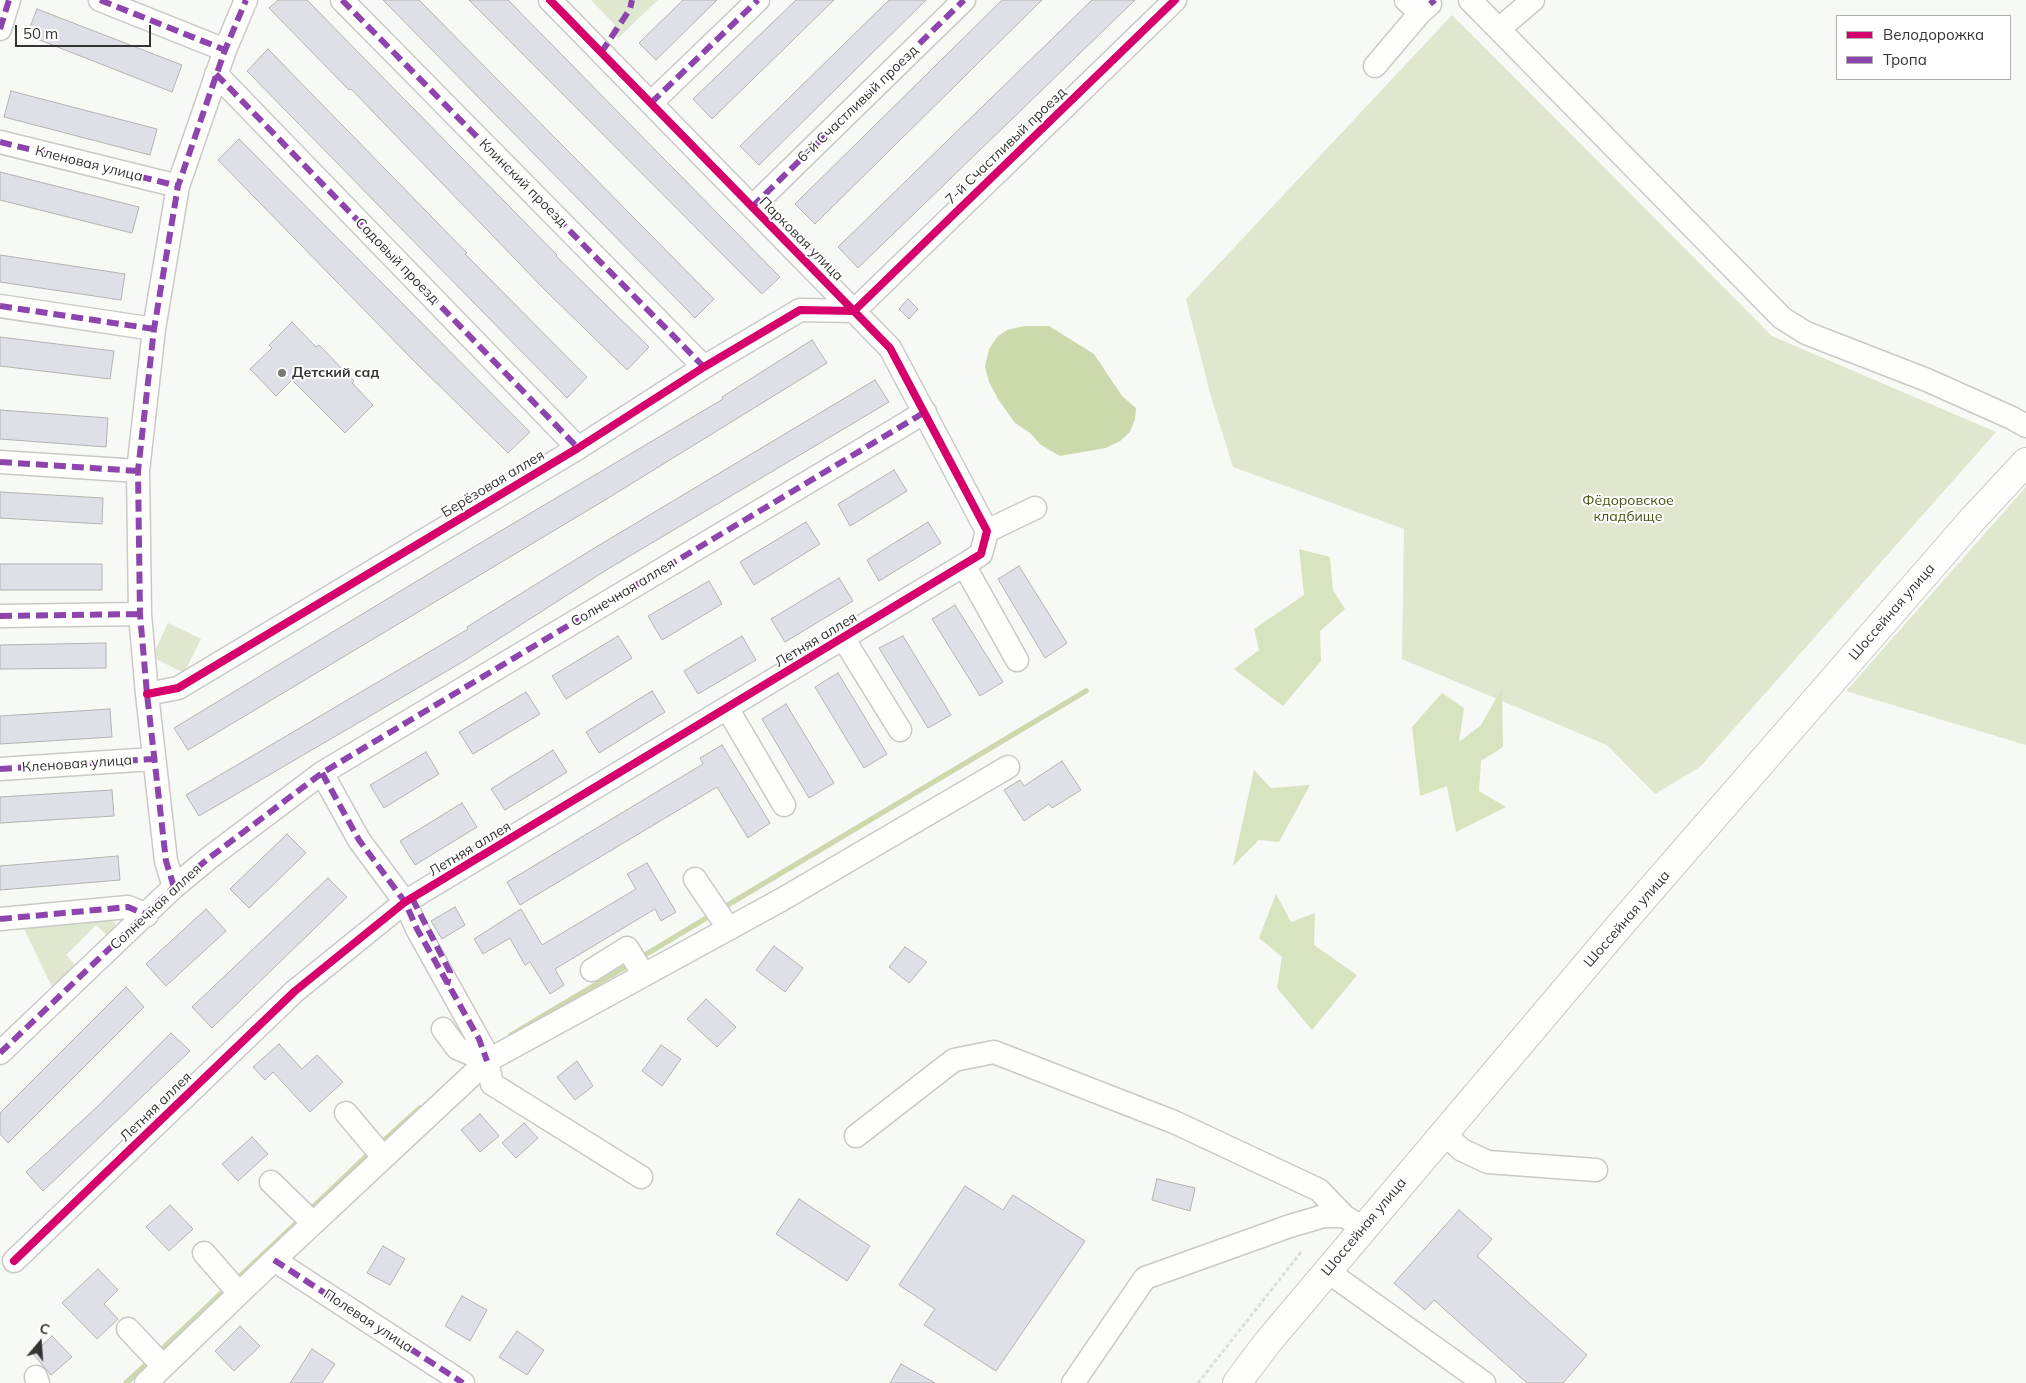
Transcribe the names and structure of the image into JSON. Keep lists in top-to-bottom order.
{
  "streets": {
    "main road": ["Шоссейная улица"],
    "street": [
      "6-й Счастливый проезд",
      "7-й Счастливый проезд",
      "Кленовая улица",
      "Клинский проезд",
      "Парковая улица",
      "Садовый проезд",
      "Берёзовая аллея",
      "Солнечная аллея",
      "Летняя аллея",
      "Полевая улица"
    ]
  },
  "crossings": [
    ["6-й Счастливый проезд", "Парковая улица"],
    ["7-й Счастливый проезд", "Парковая улица"],
    ["7-й Счастливый проезд", "Берёзовая аллея"],
    ["Клинский проезд", "Берёзовая аллея"],
    ["Парковая улица", "Берёзовая аллея"],
    ["Парковая улица", "Солнечная аллея"],
    ["Парковая улица", "Летняя аллея"],
    ["Садовый проезд", "Берёзовая аллея"]
  ],
  "parks": ["Фёдоровское кладбище"],
  "places": ["Детский сад"],
  "legend": ["Велодорожка", "Тропа"],
  "scale_bar": "50 m",
  "north": "top"
}
